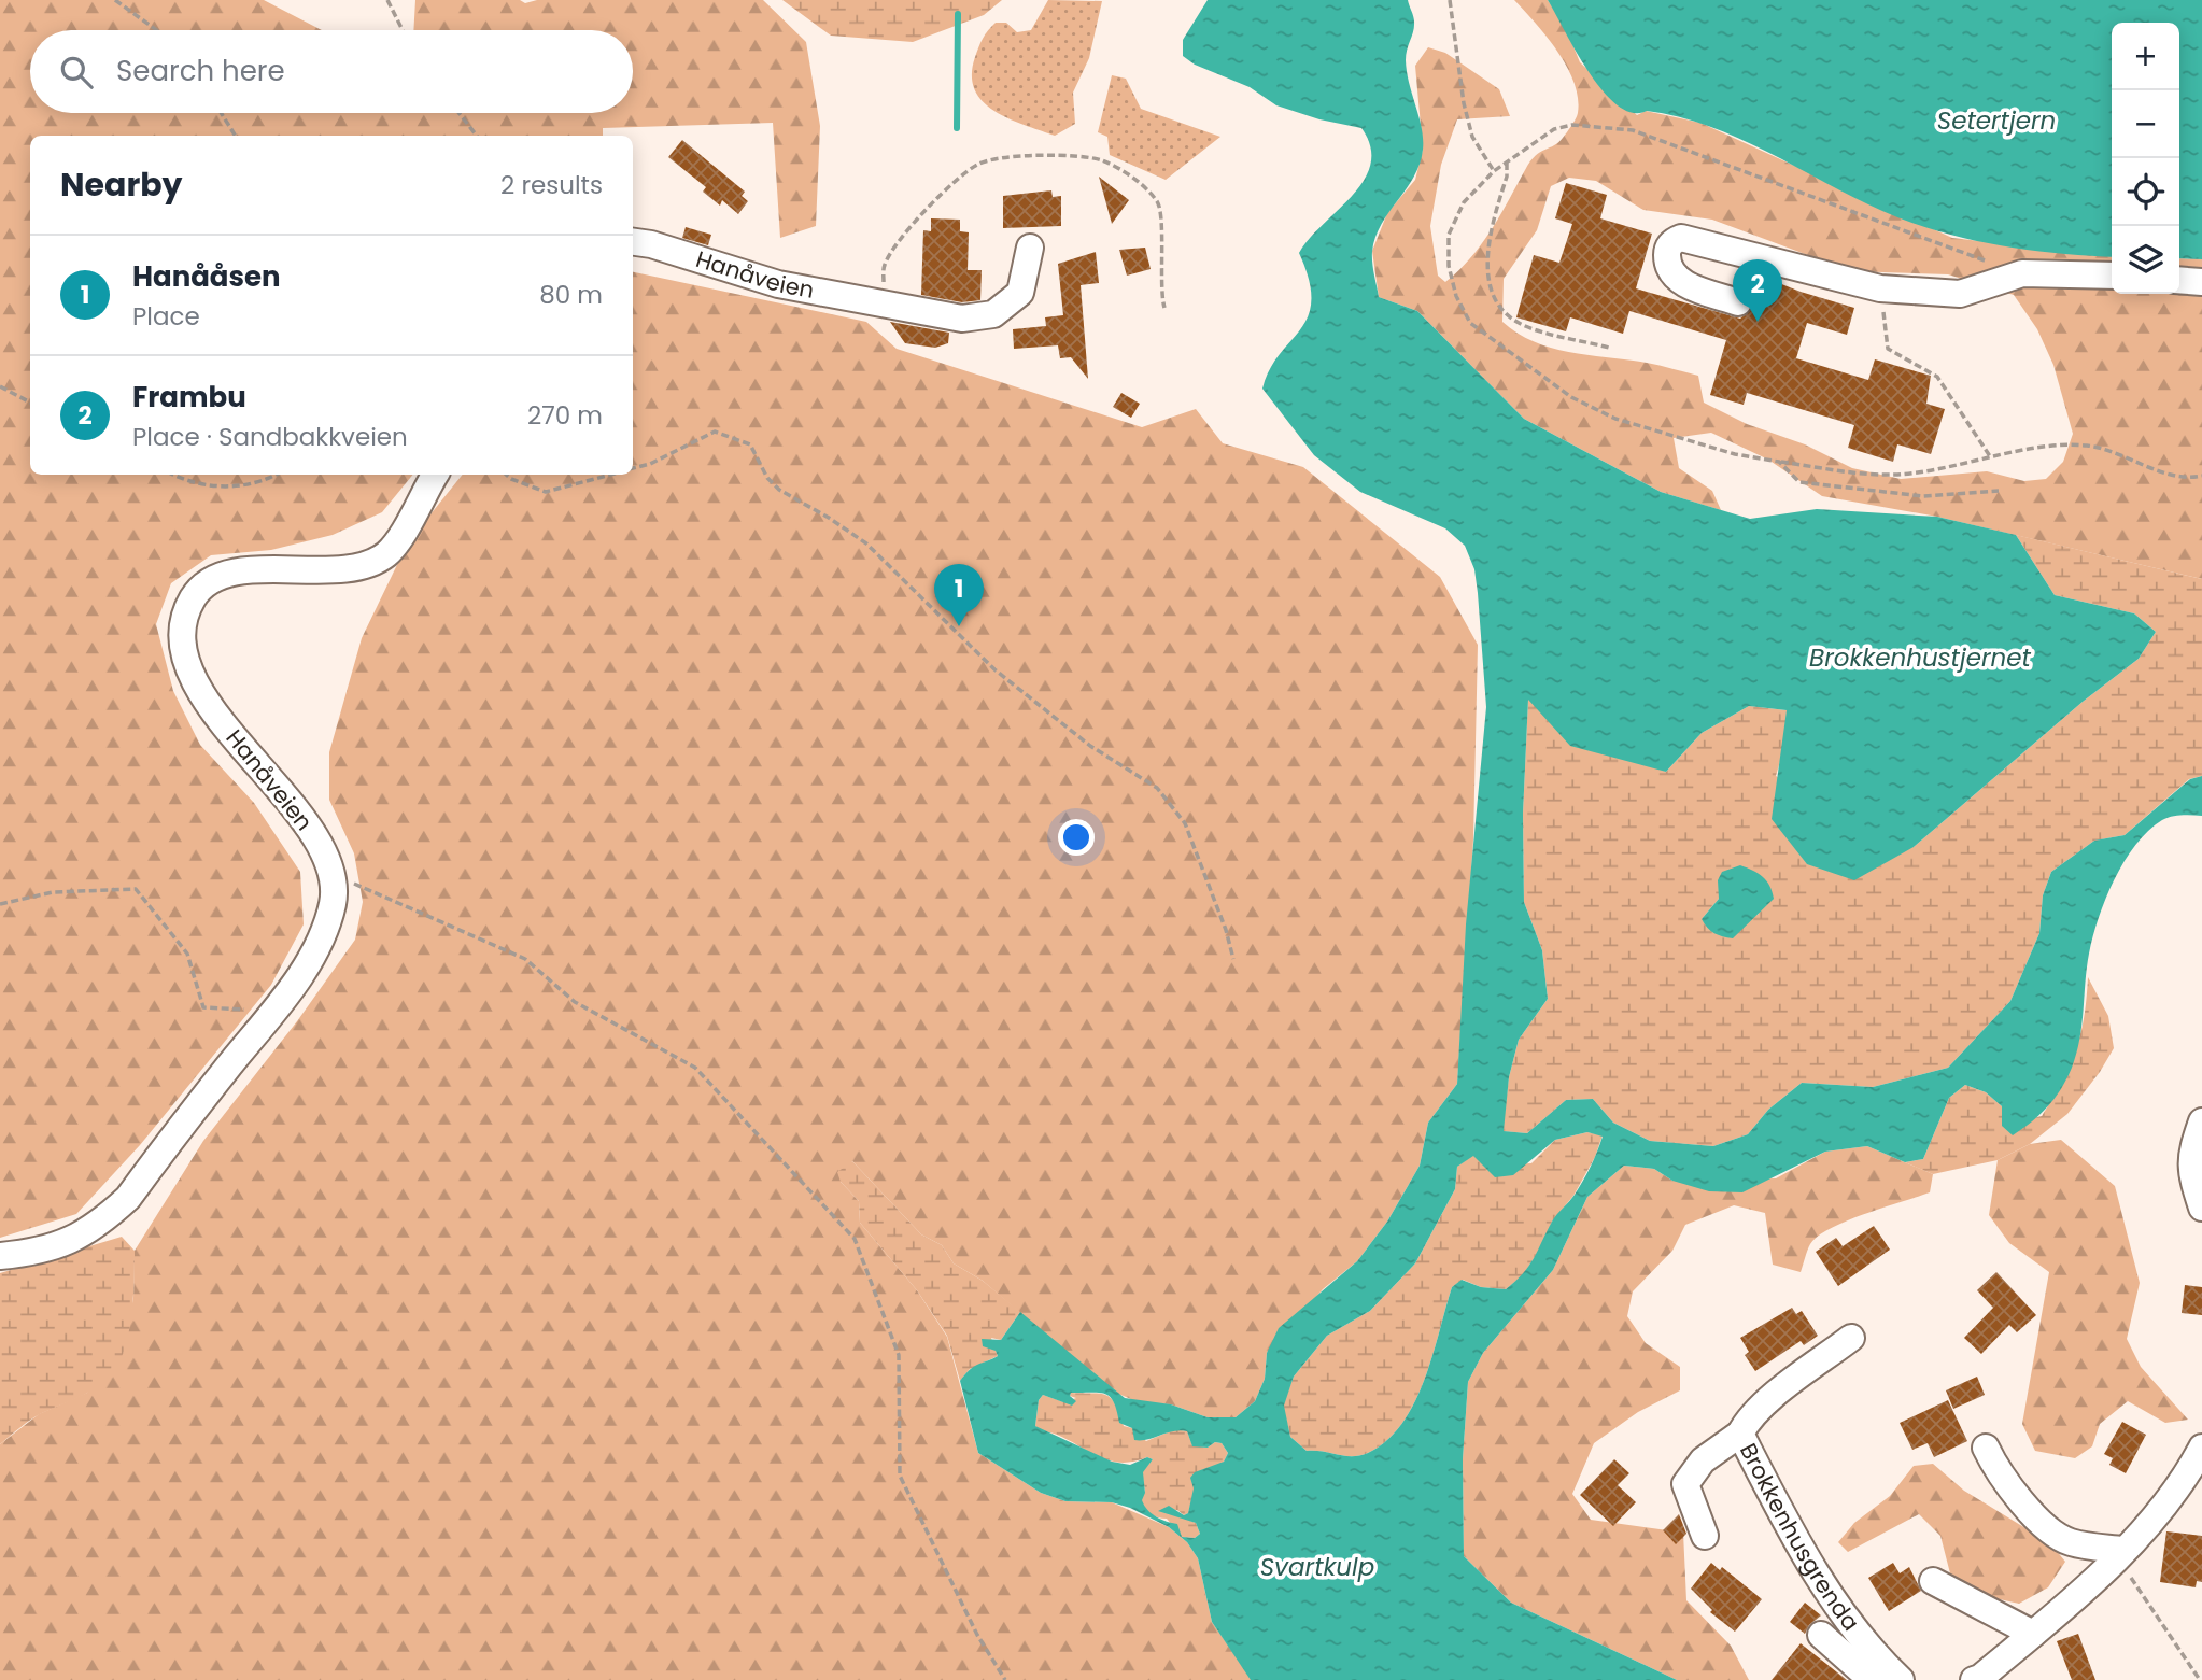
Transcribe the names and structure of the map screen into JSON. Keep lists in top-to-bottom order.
{
  "streets": {
    "street": ["Hanåveien", "Brokkenhusgrenda"]
  },
  "water": ["Setertjern", "Brokkenhustjernet", "Svartkulp"],
  "page": {
    "map_buttons": ["+", "−"],
    "search": "Search here",
    "heading": ["Nearby", "2 results"],
    "list": [
      {
        "mark": "1",
        "name": "Hanååsen",
        "note": "Place",
        "value": "80 m"
      },
      {
        "mark": "2",
        "name": "Frambu",
        "note": "Place · Sandbakkveien",
        "value": "270 m"
      }
    ],
    "pins": ["2", "1"]
  }
}
